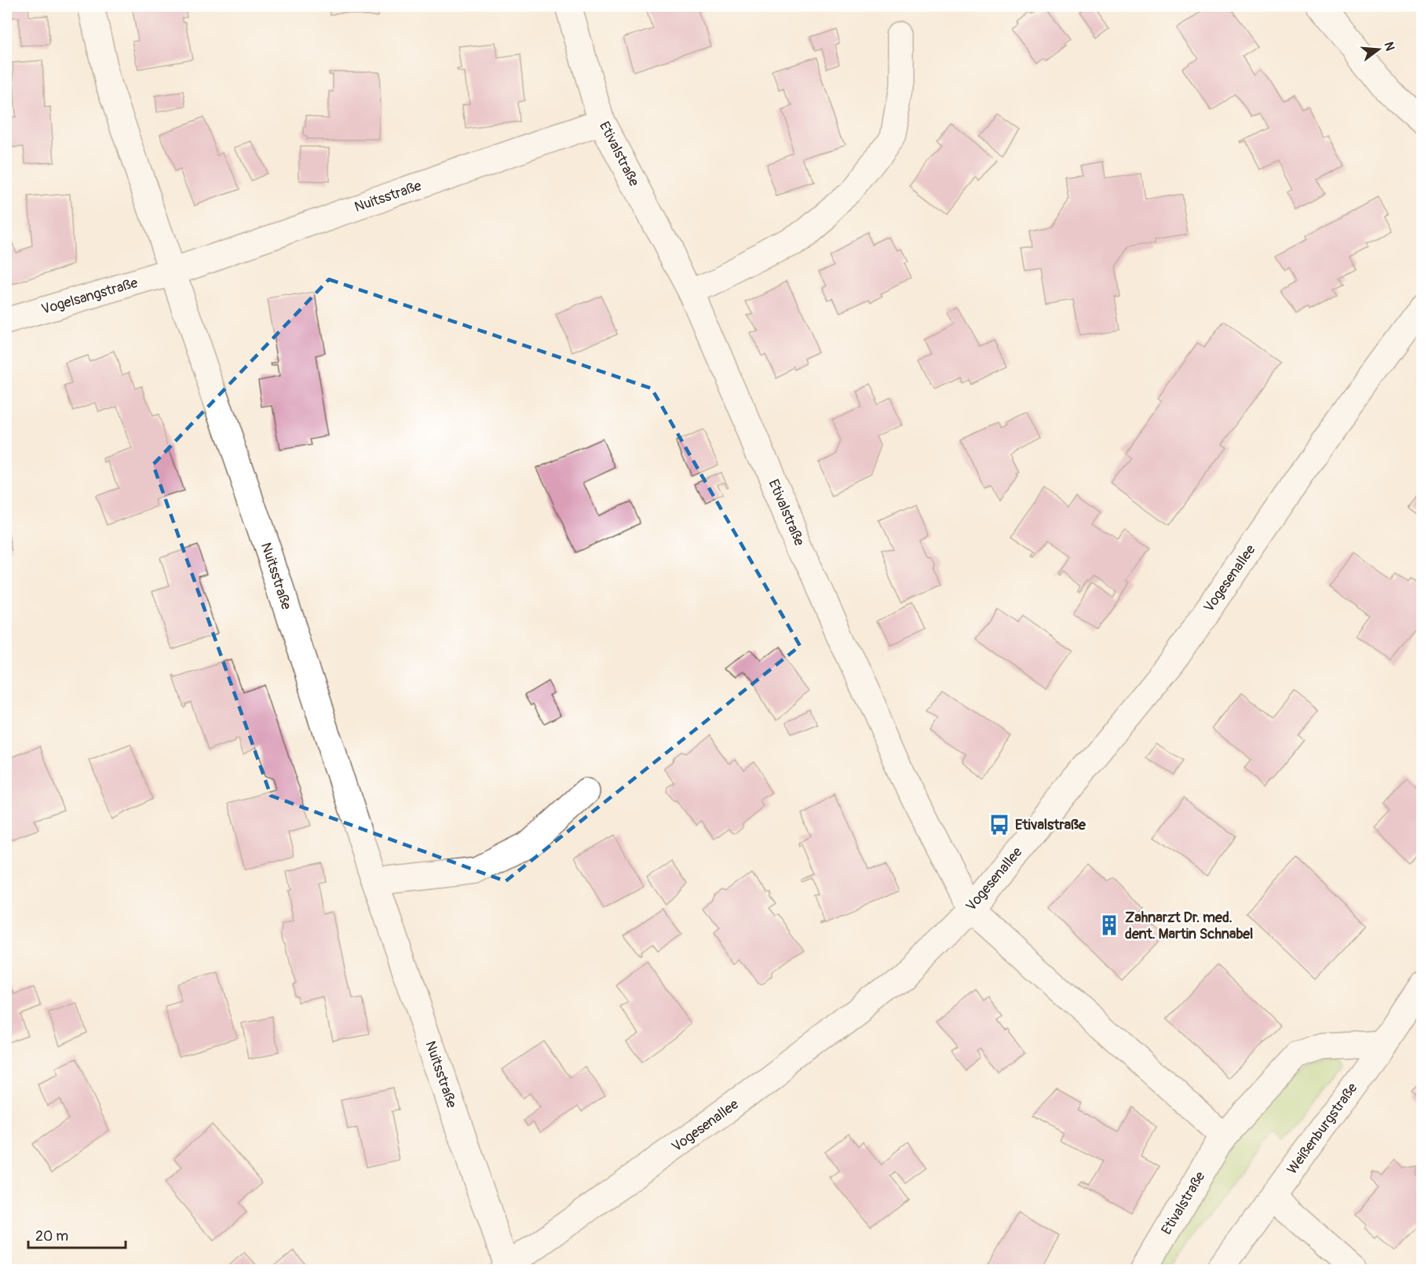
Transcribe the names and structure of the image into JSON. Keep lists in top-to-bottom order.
{
  "streets": {
    "street": [
      "Etivalstraße",
      "Nuitsstraße",
      "Vogelsangstraße",
      "Vogesenallee",
      "Weißenburgstraße"
    ]
  },
  "crossings": [
    ["Etivalstraße", "Nuitsstraße"],
    ["Etivalstraße", "Vogesenallee"],
    ["Etivalstraße", "Weißenburgstraße"],
    ["Nuitsstraße", "Vogelsangstraße"],
    ["Nuitsstraße", "Vogesenallee"]
  ],
  "places": {
    "bus stop": ["Etivalstraße"],
    "building": ["Zahnarzt Dr. med. dent. Martin Schnabel"]
  },
  "scale_bar": "20 m",
  "north": "right"
}
